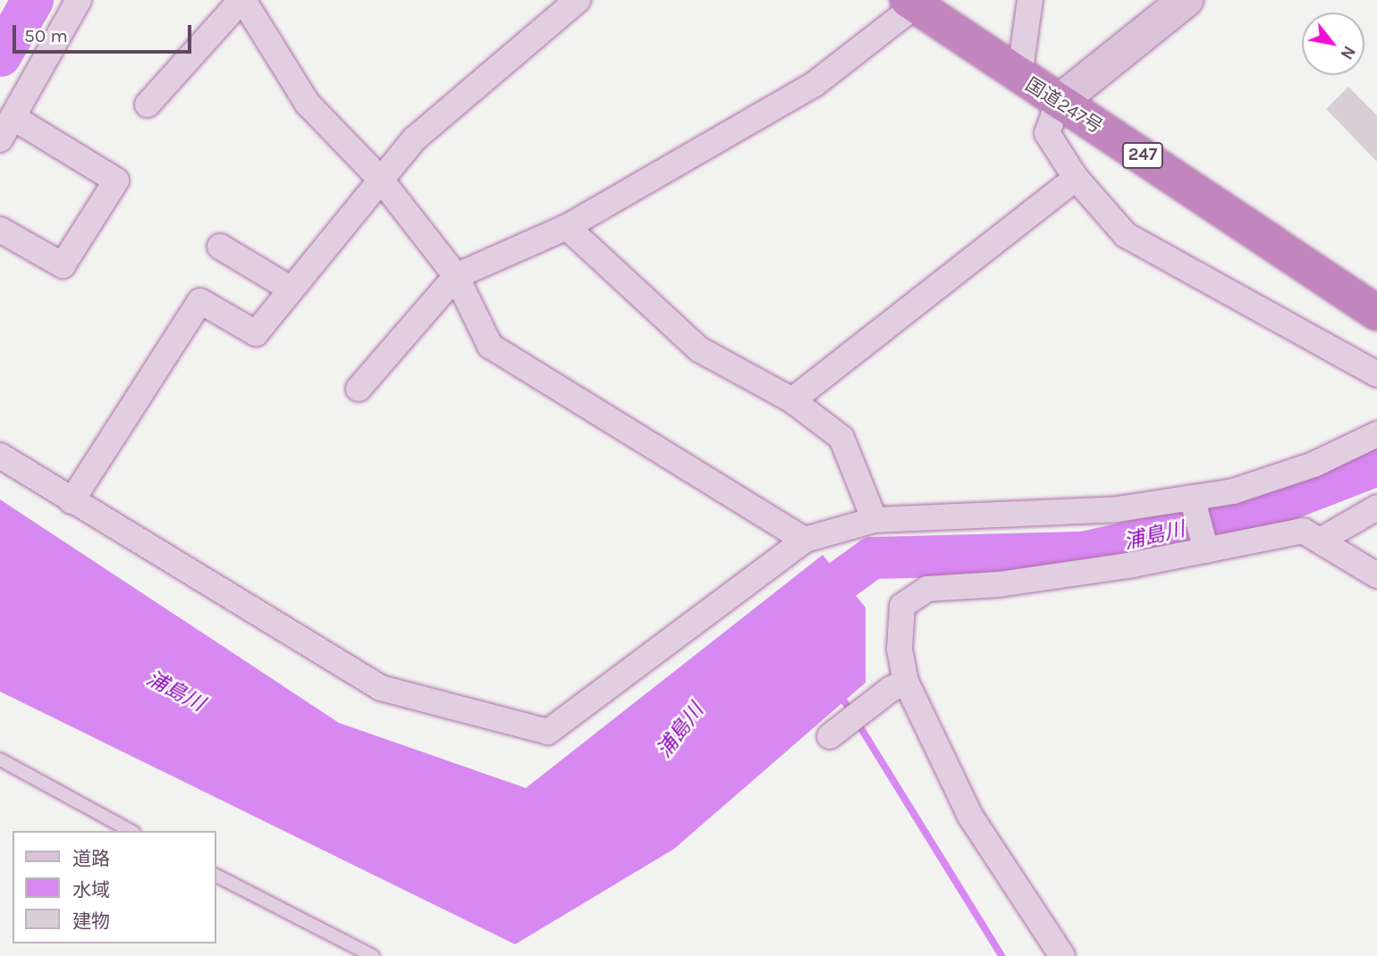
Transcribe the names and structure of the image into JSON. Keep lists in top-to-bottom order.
{
  "streets": {
    "highway": ["国道247号", "247"]
  },
  "water": ["浦島川"],
  "legend": ["道路", "水域", "建物"],
  "scale_bar": "50 m",
  "north": "bottom right"
}
